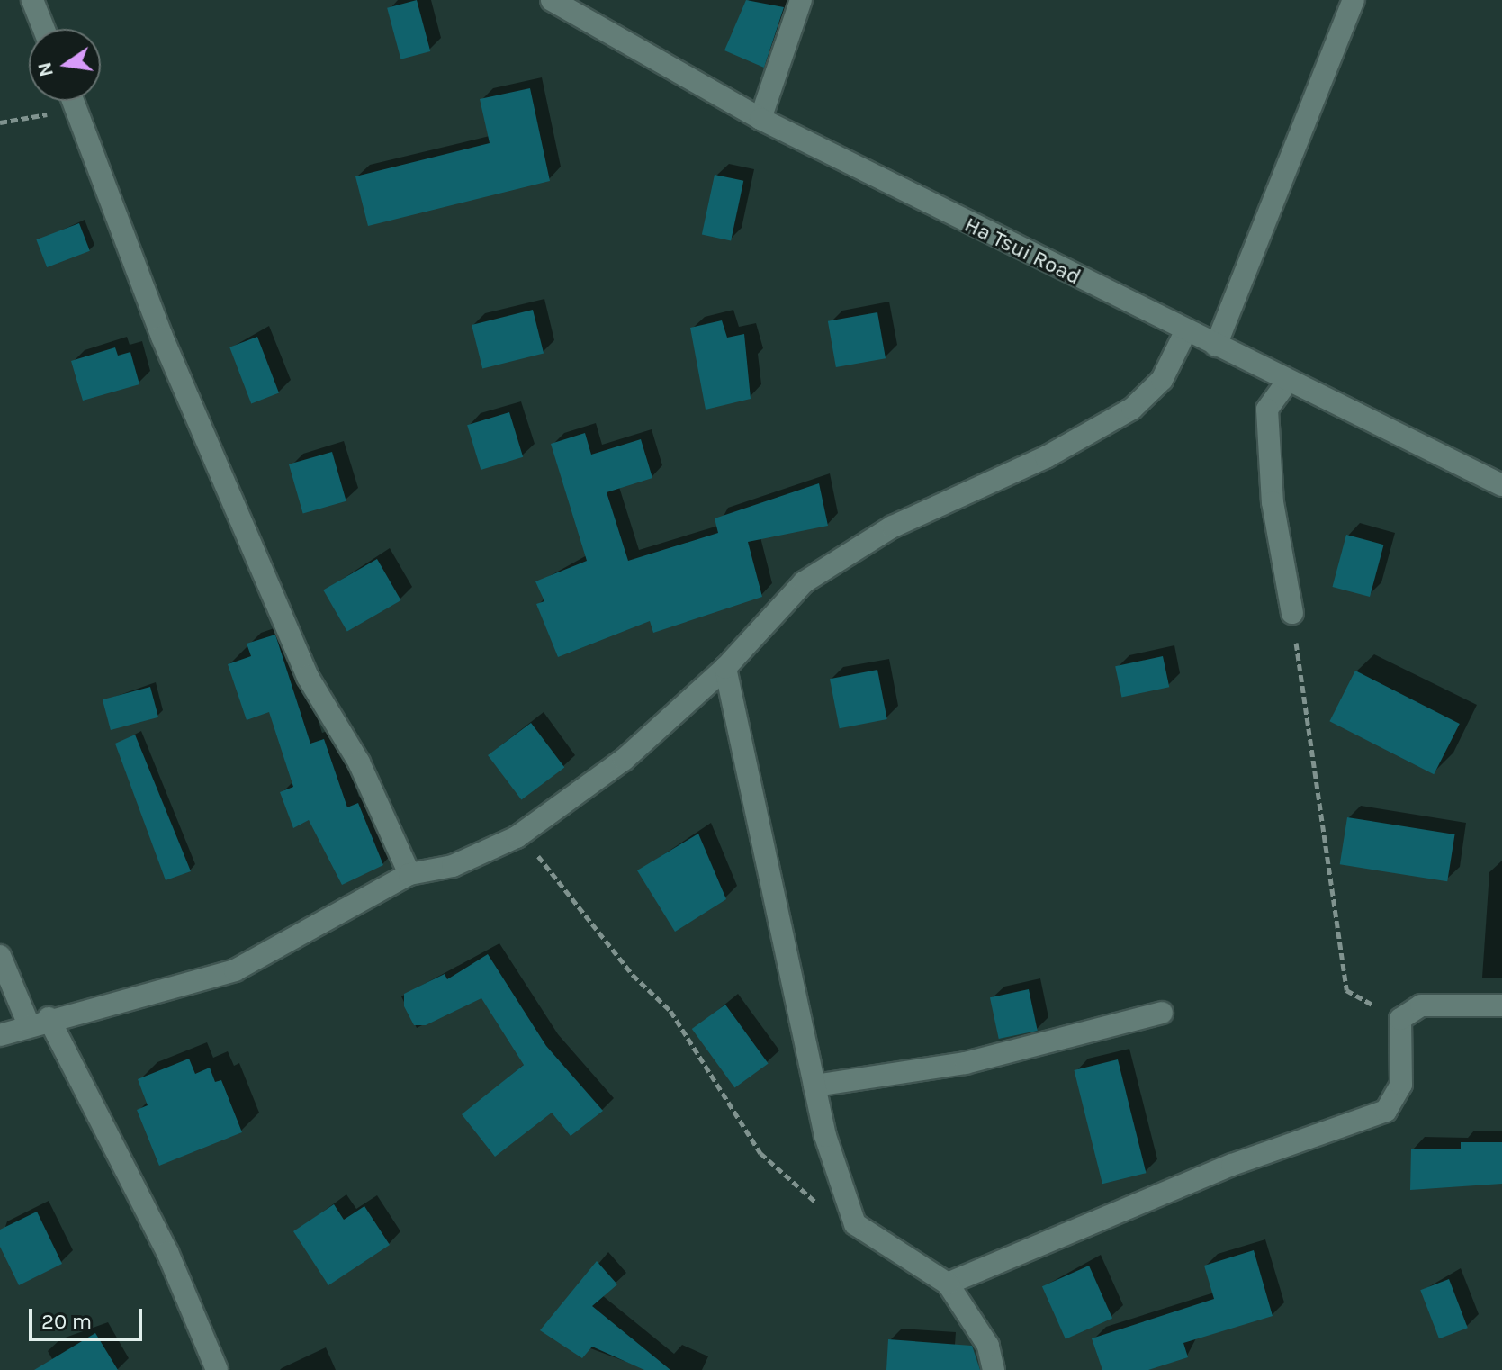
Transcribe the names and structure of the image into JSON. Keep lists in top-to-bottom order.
{
  "streets": {
    "street": ["Ha Tsui Road"]
  },
  "scale_bar": "20 m",
  "north": "left"
}
